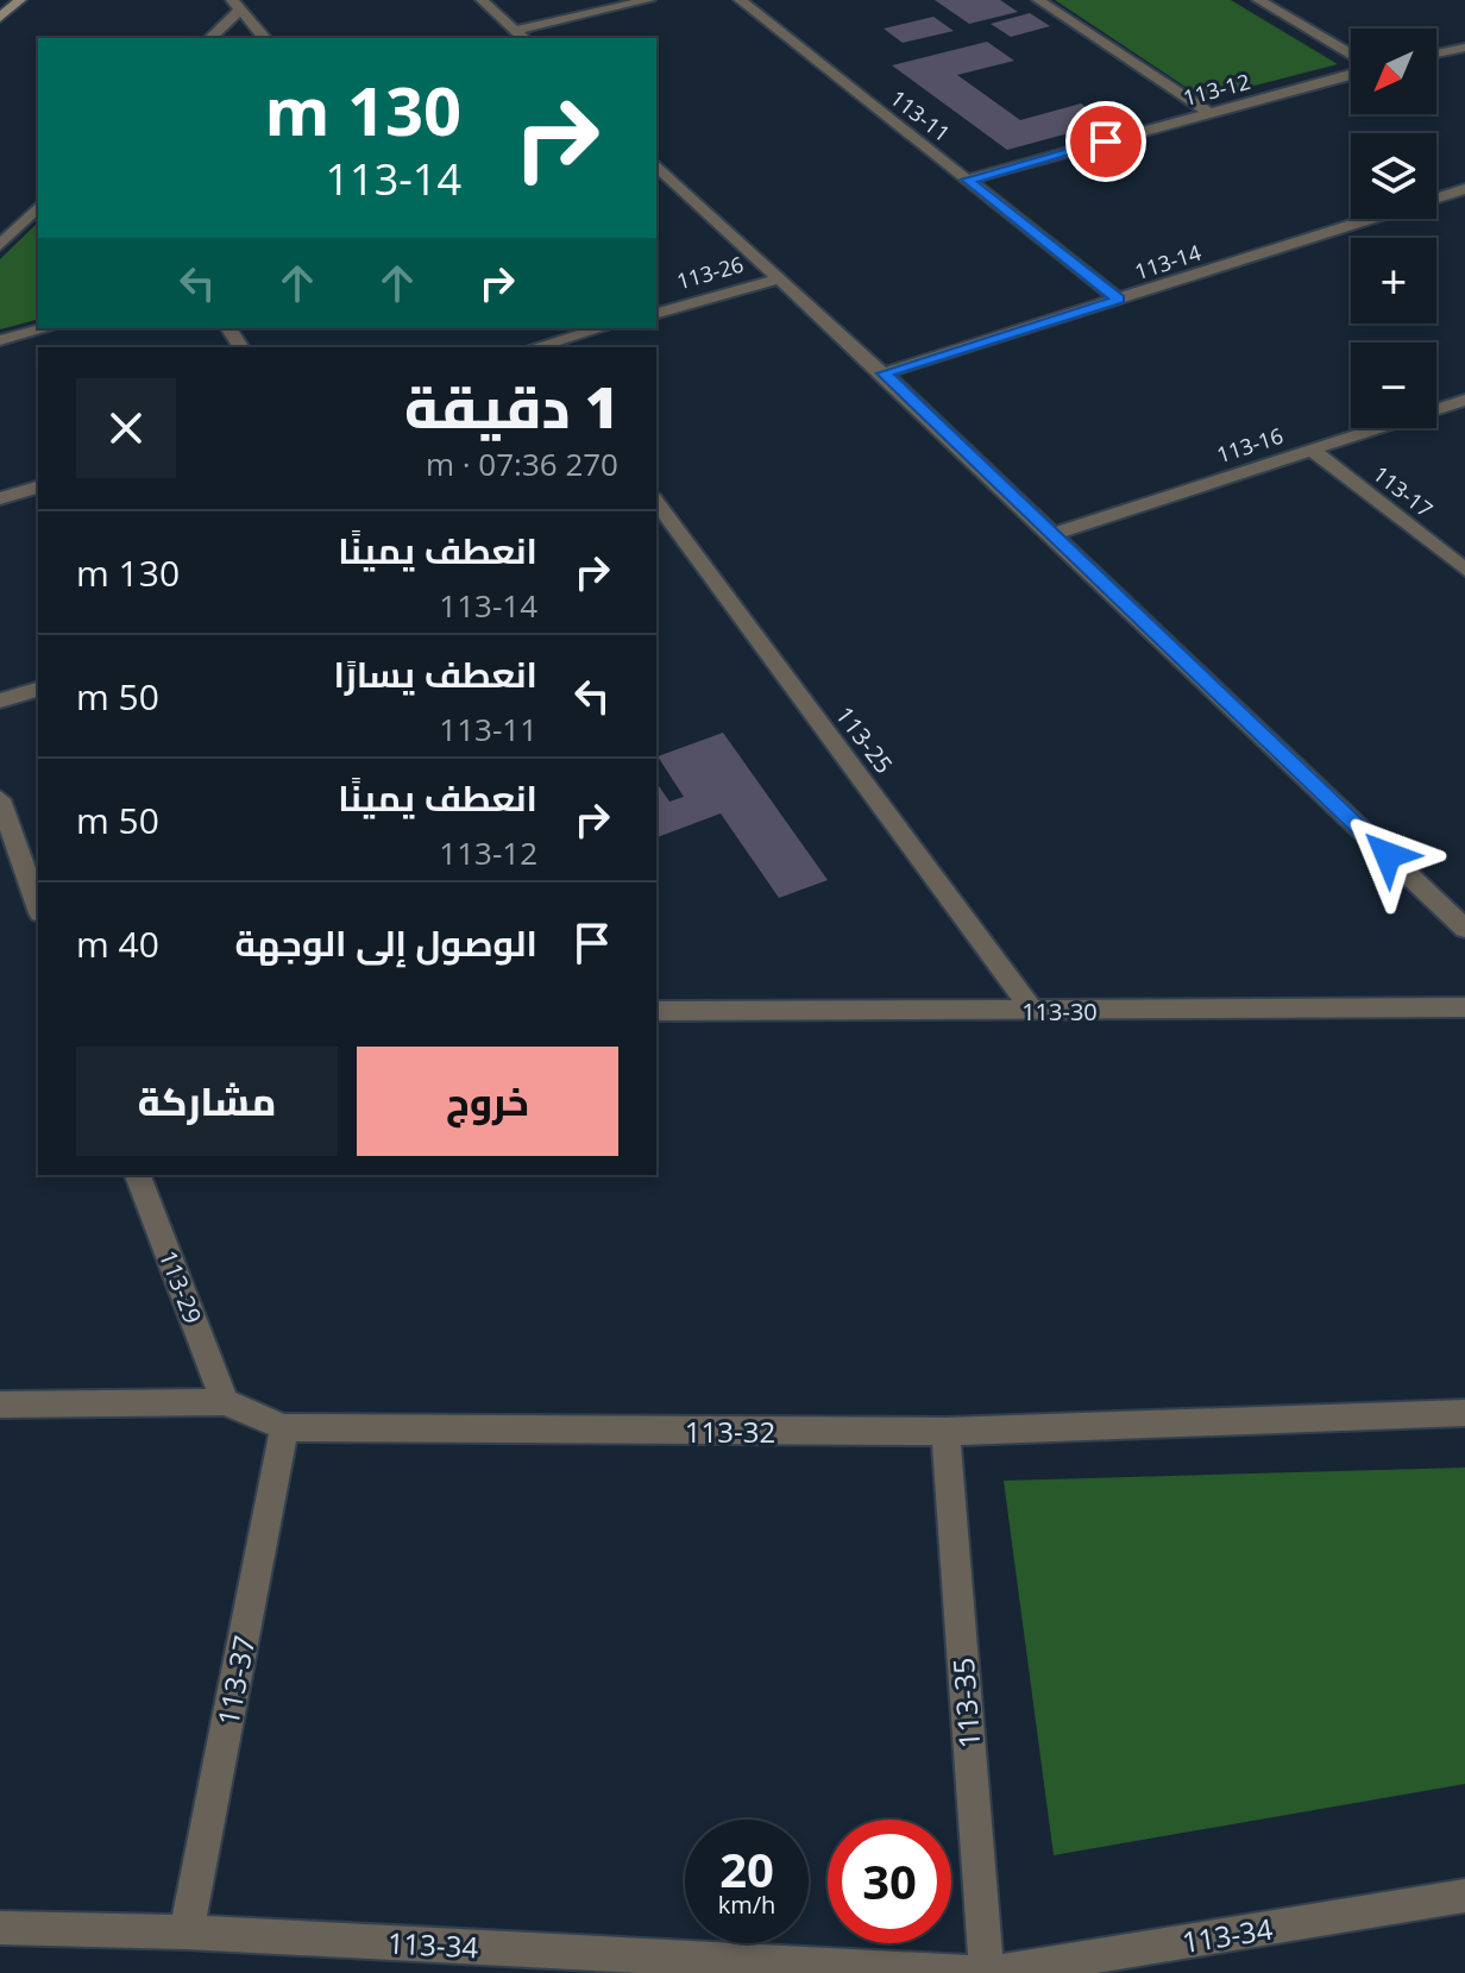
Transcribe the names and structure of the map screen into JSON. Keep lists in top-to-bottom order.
{
  "streets": {
    "street": [
      "113-12",
      "113-11",
      "113-14",
      "113-26",
      "113-16",
      "113-17",
      "113-25",
      "113-30",
      "113-29",
      "113-32",
      "113-37",
      "113-35",
      "113-34"
    ]
  },
  "crossings": [
    ["113-12", "113-11"],
    ["113-11", "113-14"],
    ["113-16", "113-17"],
    ["113-25", "113-30"],
    ["113-29", "113-32"],
    ["113-32", "113-37"],
    ["113-32", "113-35"],
    ["113-37", "113-34"],
    ["113-35", "113-34"]
  ],
  "north": "bottom left",
  "page": {
    "map_buttons": ["+", "−"],
    "turn": ["130 m", "113-14"],
    "heading": ["1 دقيقة", "270 m · 07:36"],
    "list": [
      {
        "name": "انعطف يمينًا",
        "note": "113-14",
        "value": "130 m"
      },
      {
        "name": "انعطف يسارًا",
        "note": "113-11",
        "value": "50 m"
      },
      {
        "name": "انعطف يمينًا",
        "note": "113-12",
        "value": "50 m"
      },
      {
        "name": "الوصول إلى الوجهة",
        "value": "40 m"
      }
    ],
    "buttons": ["خروج", "مشاركة"],
    "speed": "20 km/h",
    "limit": "30"
  }
}
